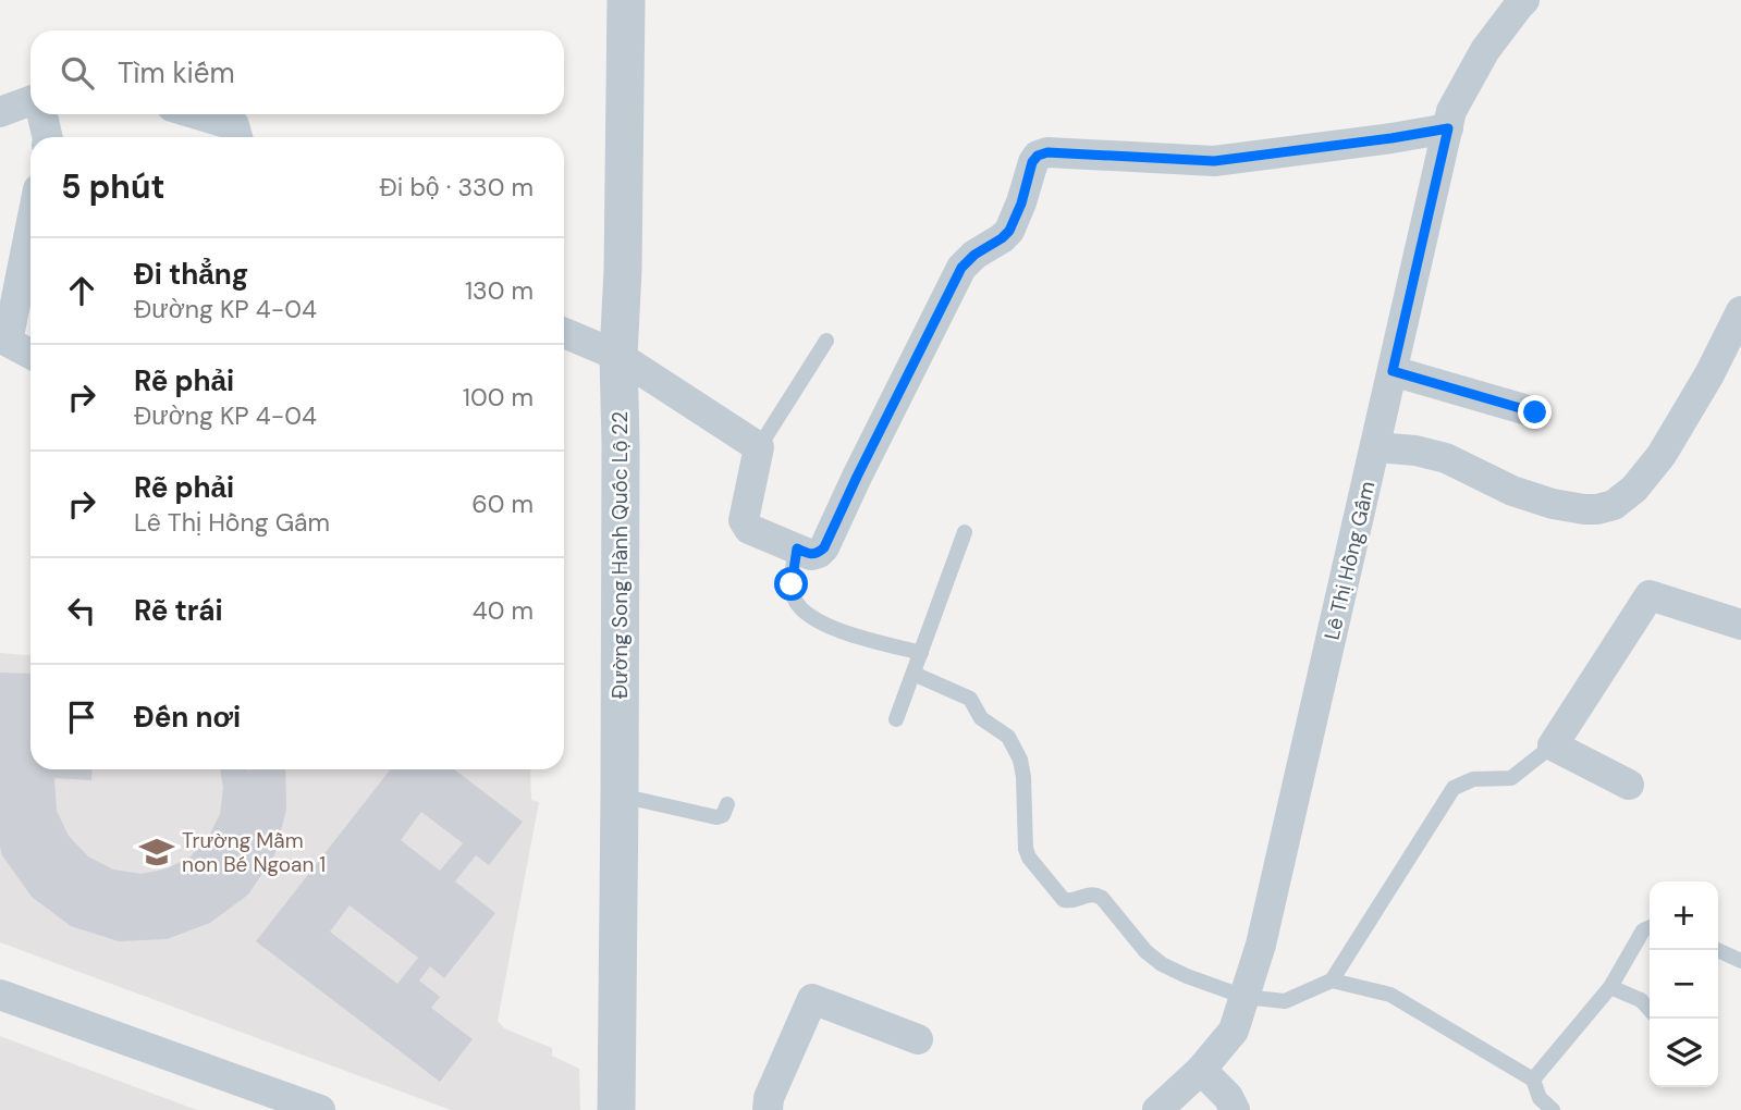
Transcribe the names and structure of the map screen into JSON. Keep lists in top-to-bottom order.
{
  "streets": {
    "street": ["Đường Song Hành Quốc Lộ 22", "Lê Thị Hồng Gấm"]
  },
  "places": {
    "school or university": ["Trường Mầm non Bé Ngoan 1"]
  },
  "page": {
    "search": "Tìm kiếm",
    "heading": ["5 phút", "Đi bộ · 330 m"],
    "list": [
      ["Đi thẳng", "Đường KP 4-04", "130 m"],
      ["Rẽ phải", "Đường KP 4-04", "100 m"],
      ["Rẽ phải", "Lê Thị Hồng Gấm", "60 m"],
      ["Rẽ trái", "40 m"],
      "Đến nơi"
    ],
    "map_buttons": ["+", "−"]
  }
}
